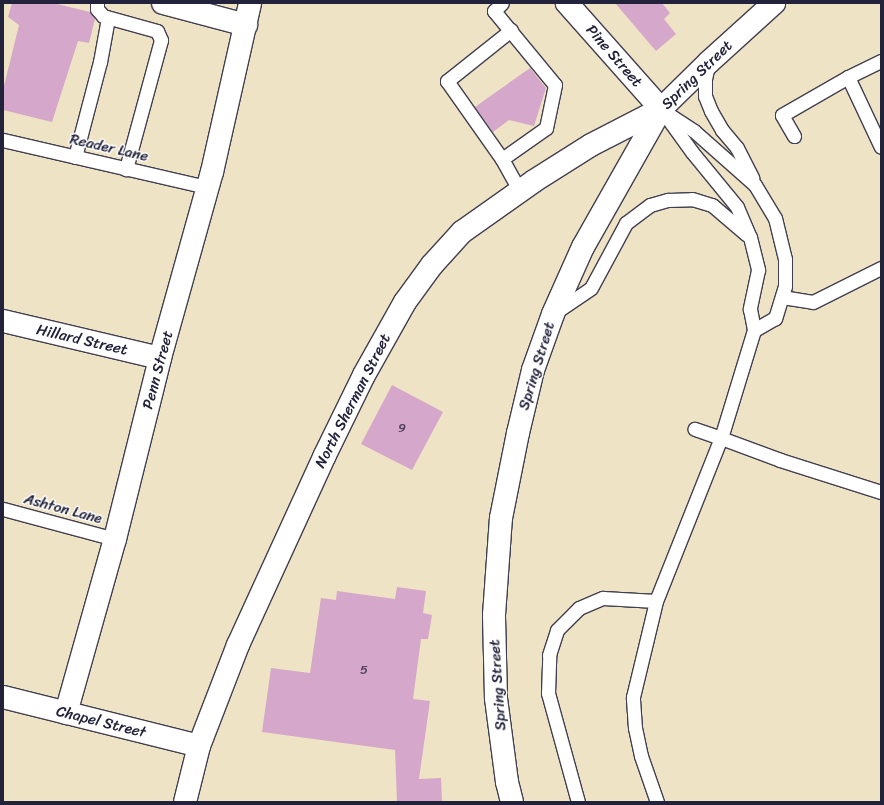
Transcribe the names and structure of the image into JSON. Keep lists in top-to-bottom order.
{
  "streets": {
    "street": [
      "Pine Street",
      "Spring Street",
      "Hillard Street",
      "Penn Street",
      "North Sherman Street",
      "Chapel Street"
    ],
    "lane": ["Reader Lane", "Ashton Lane"]
  },
  "crossings": [
    ["Pine Street", "Spring Street"],
    ["Pine Street", "North Sherman Street"],
    ["Spring Street", "North Sherman Street"],
    ["Reader Lane", "Penn Street"],
    ["Hillard Street", "Penn Street"],
    ["Penn Street", "Ashton Lane"],
    ["Penn Street", "Chapel Street"],
    ["North Sherman Street", "Chapel Street"]
  ],
  "house_numbers": ["9", "5"]
}
